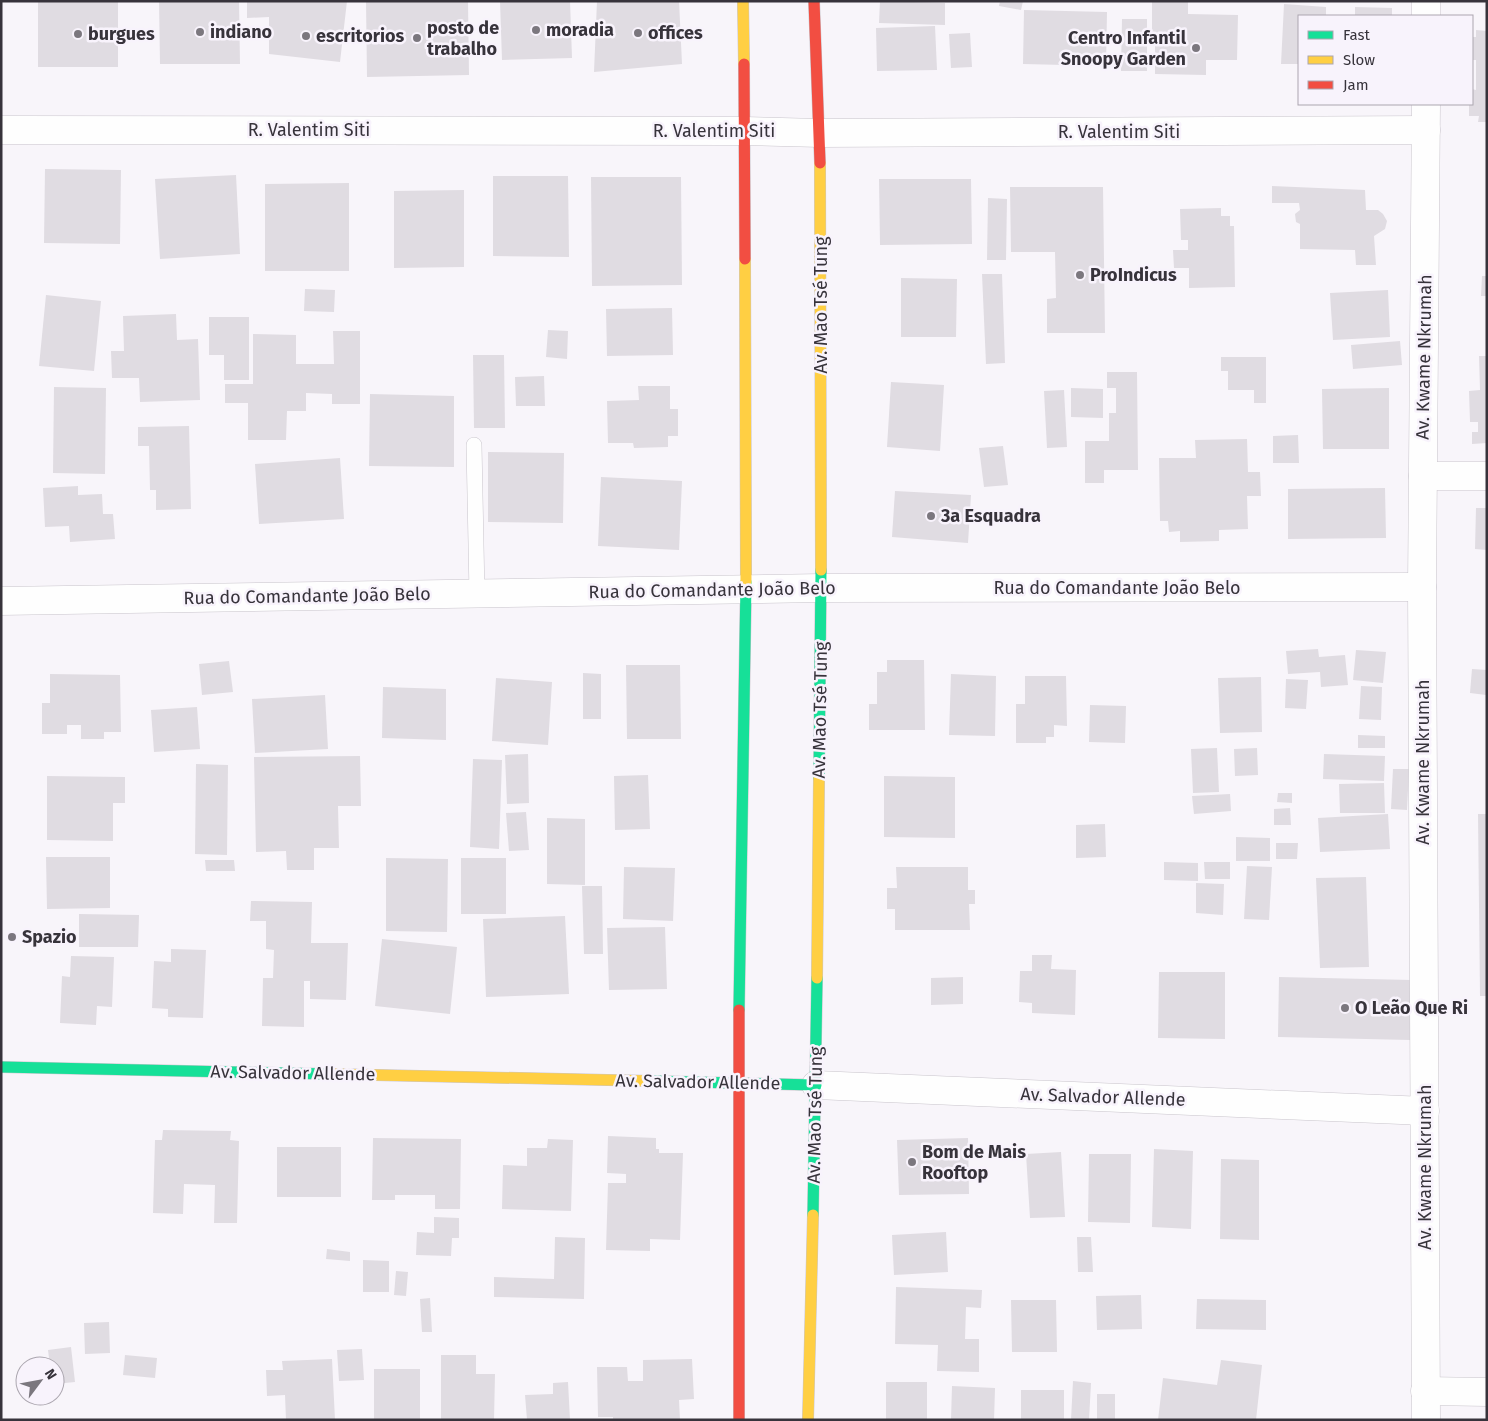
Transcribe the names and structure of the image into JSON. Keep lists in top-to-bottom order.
{
  "streets": {
    "main road": ["Av. Mao Tsé Tung", "Av. Salvador Allende"],
    "street": ["R. Valentim Siti", "Av. Kwame Nkrumah", "Rua do Comandante João Belo"]
  },
  "crossings": [
    ["R. Valentim Siti", "Av. Mao Tsé Tung"],
    ["R. Valentim Siti", "Av. Kwame Nkrumah"],
    ["Av. Mao Tsé Tung", "Rua do Comandante João Belo"],
    ["Av. Mao Tsé Tung", "Av. Salvador Allende"],
    ["Av. Kwame Nkrumah", "Rua do Comandante João Belo"],
    ["Av. Kwame Nkrumah", "Av. Salvador Allende"]
  ],
  "places": [
    "moradia",
    "indiano",
    "offices",
    "burgues",
    "escritorios",
    "posto de trabalho",
    "Centro Infantil Snoopy Garden",
    "ProIndicus",
    "3a Esquadra",
    "Spazio",
    "O Leão Que Ri",
    "Bom de Mais Rooftop"
  ],
  "legend": ["Fast", "Slow", "Jam"],
  "north": "top right"
}
